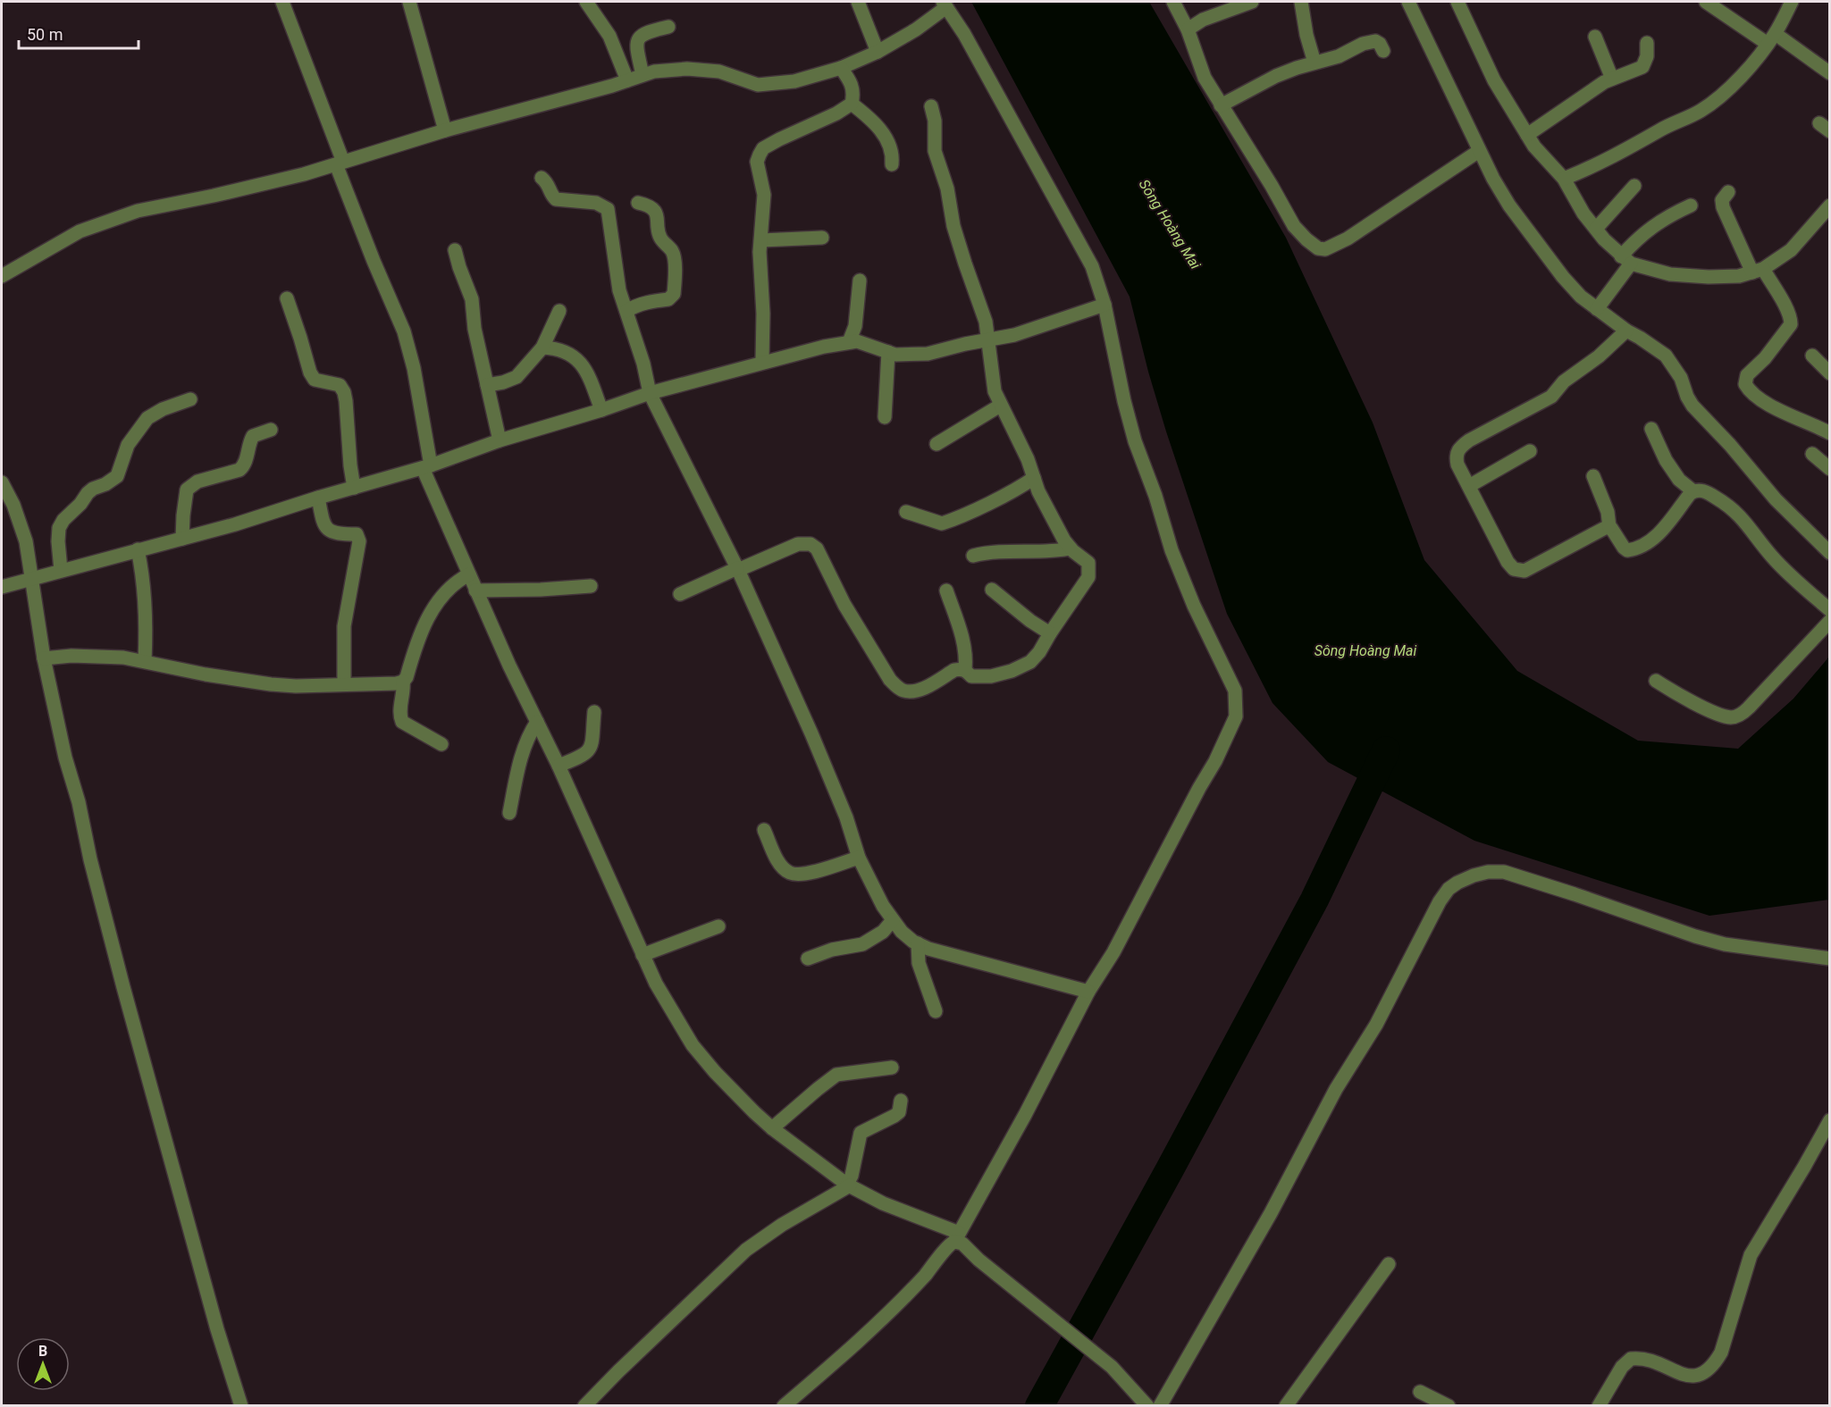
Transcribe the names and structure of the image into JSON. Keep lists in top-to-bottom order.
{
  "water": ["Sông Hoàng Mai"],
  "scale_bar": "50 m",
  "north": "top"
}
